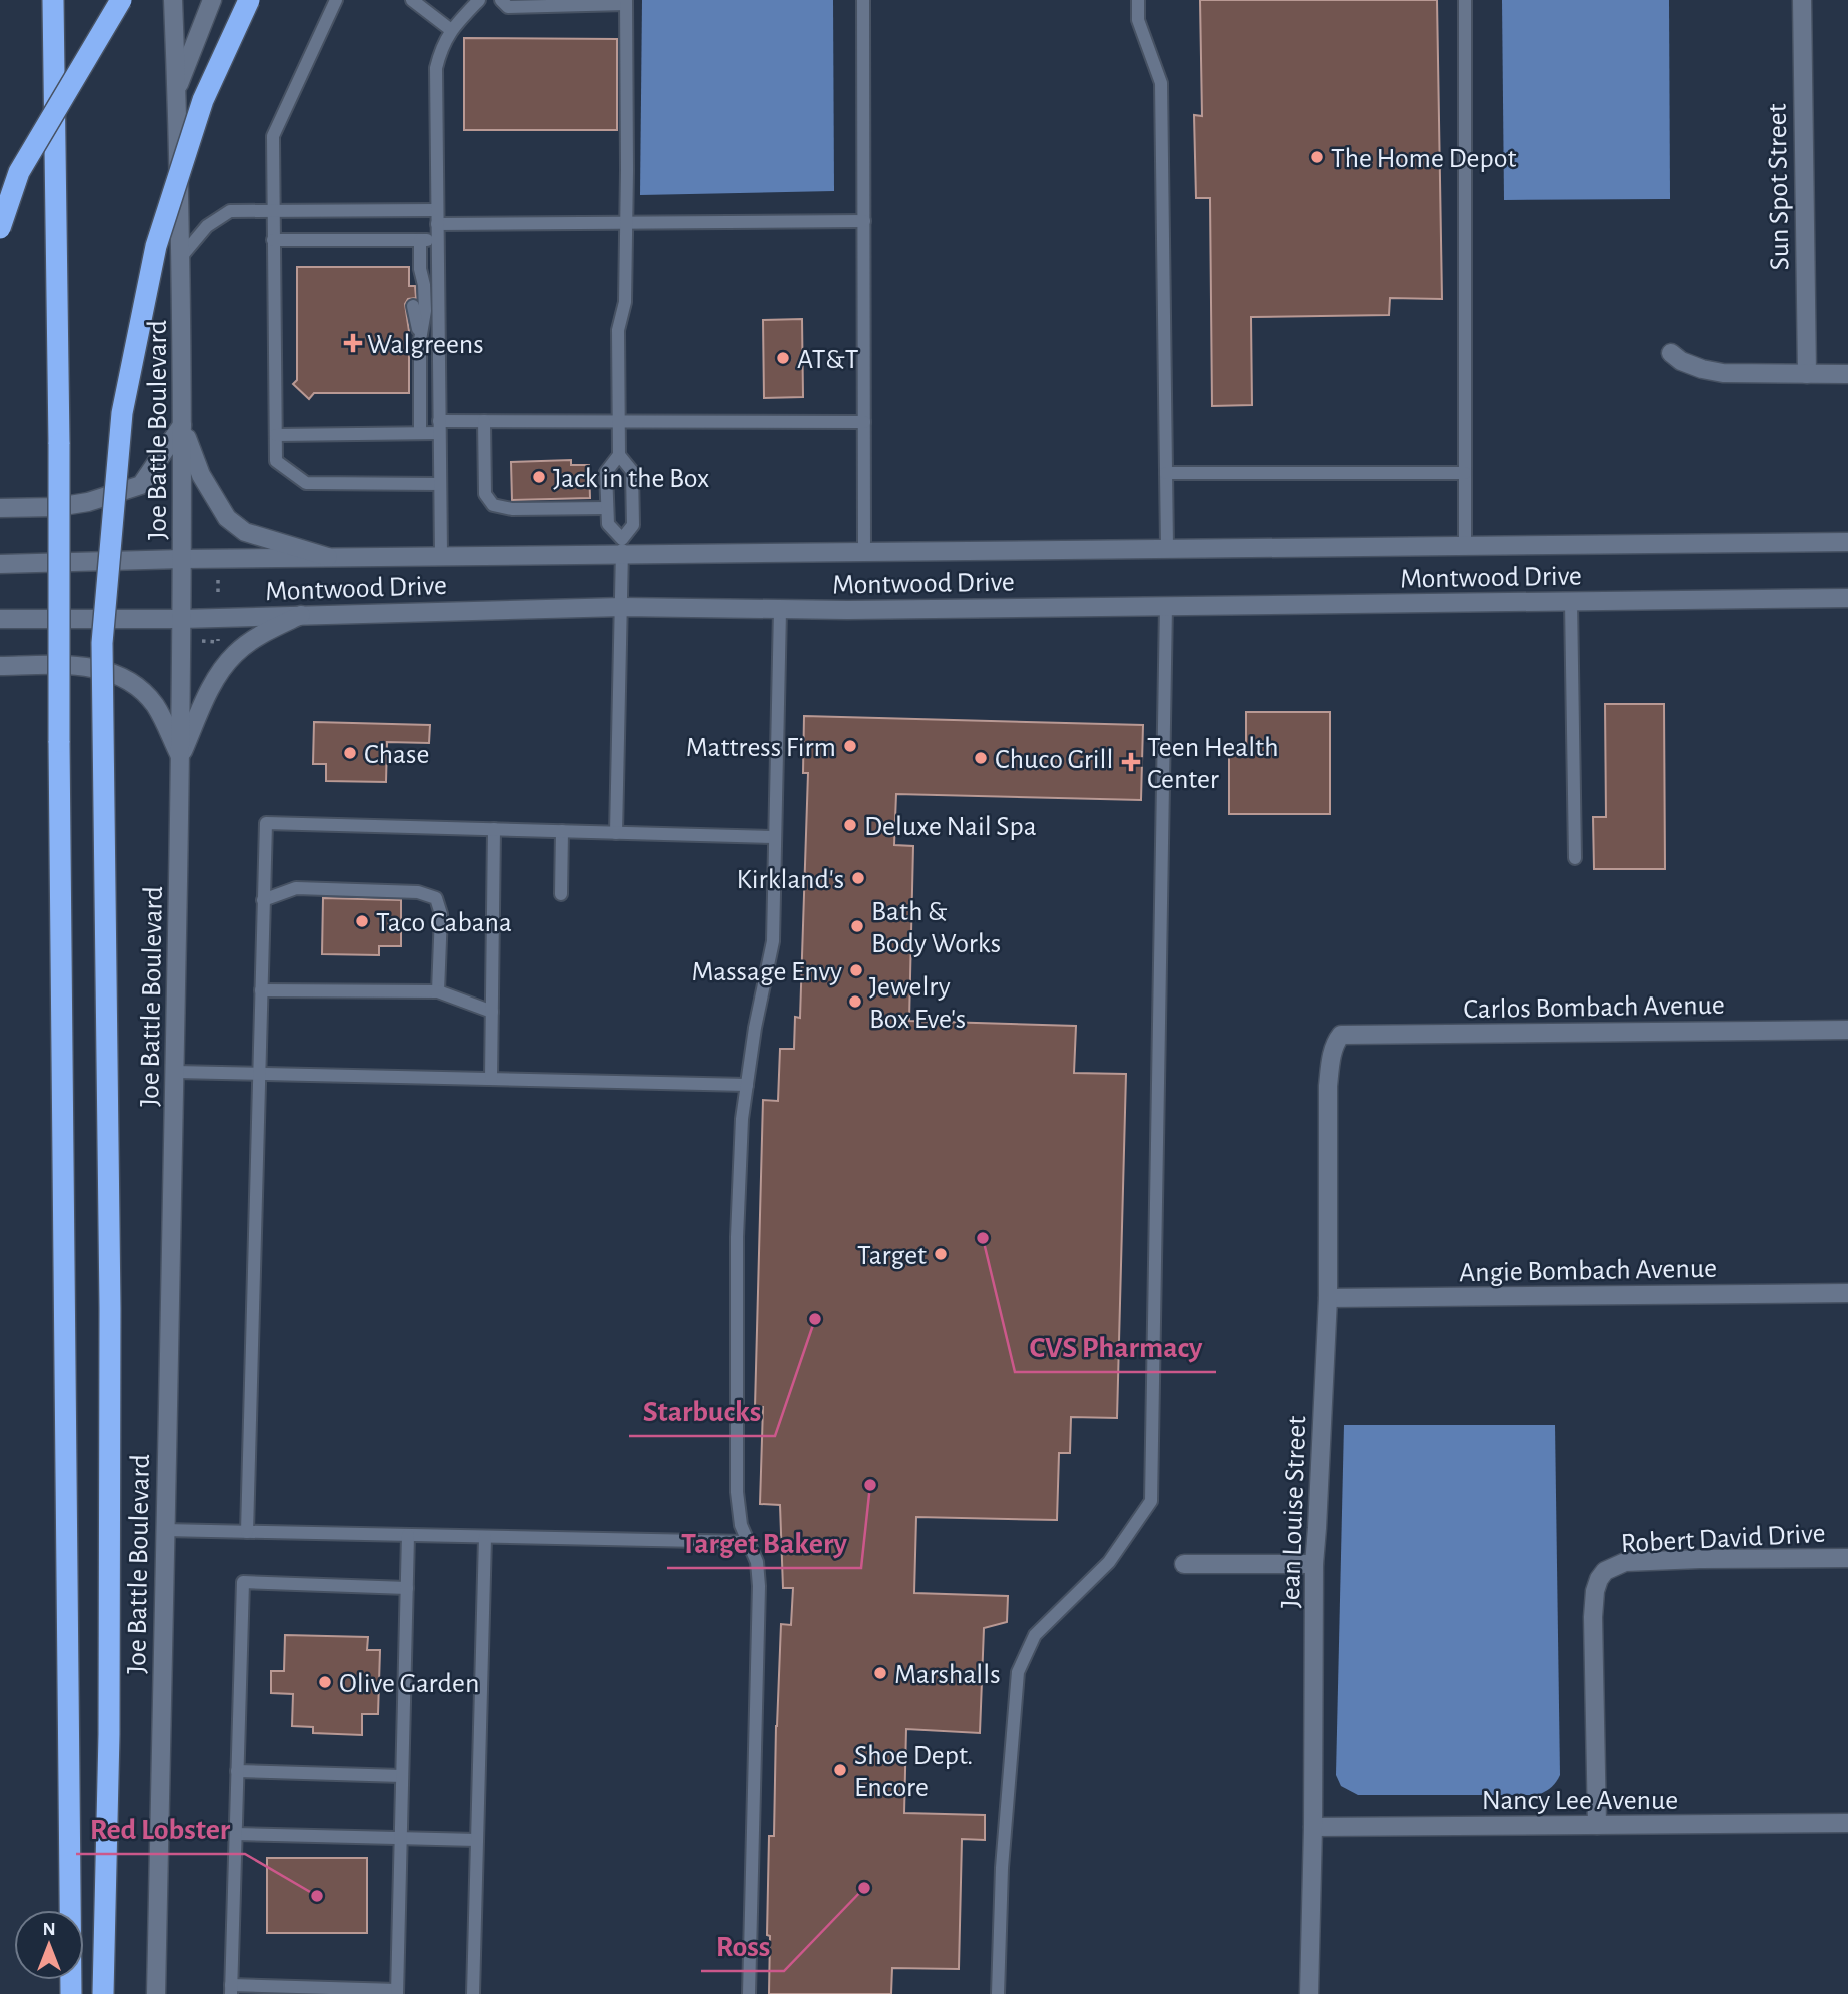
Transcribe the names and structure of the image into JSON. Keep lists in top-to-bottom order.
{
  "streets": {
    "street": [
      "Sun Spot Street",
      "Joe Battle Boulevard",
      "Montwood Drive",
      "Carlos Bombach Avenue",
      "Angie Bombach Avenue",
      "Jean Louise Street",
      "Robert David Drive",
      "Nancy Lee Avenue"
    ]
  },
  "crossings": [
    ["Joe Battle Boulevard", "Montwood Drive"],
    ["Carlos Bombach Avenue", "Jean Louise Street"],
    ["Angie Bombach Avenue", "Jean Louise Street"],
    ["Jean Louise Street", "Nancy Lee Avenue"],
    ["Robert David Drive", "Nancy Lee Avenue"]
  ],
  "places": {
    "other": [
      "The Home Depot",
      "AT&T",
      "Jack in the Box",
      "Mattress Firm",
      "Chase",
      "Chuco Grill",
      "Deluxe Nail Spa",
      "Kirkland's",
      "Taco Cabana",
      "Bath & Body Works",
      "Massage Envy",
      "Jewelry Box Eve's",
      "CVS Pharmacy",
      "Target",
      "Starbucks",
      "Target Bakery",
      "Marshalls",
      "Olive Garden",
      "Shoe Dept. Encore",
      "Ross",
      "Red Lobster"
    ],
    "health": ["Walgreens", "Teen Health Center"]
  },
  "north": "top"
}
